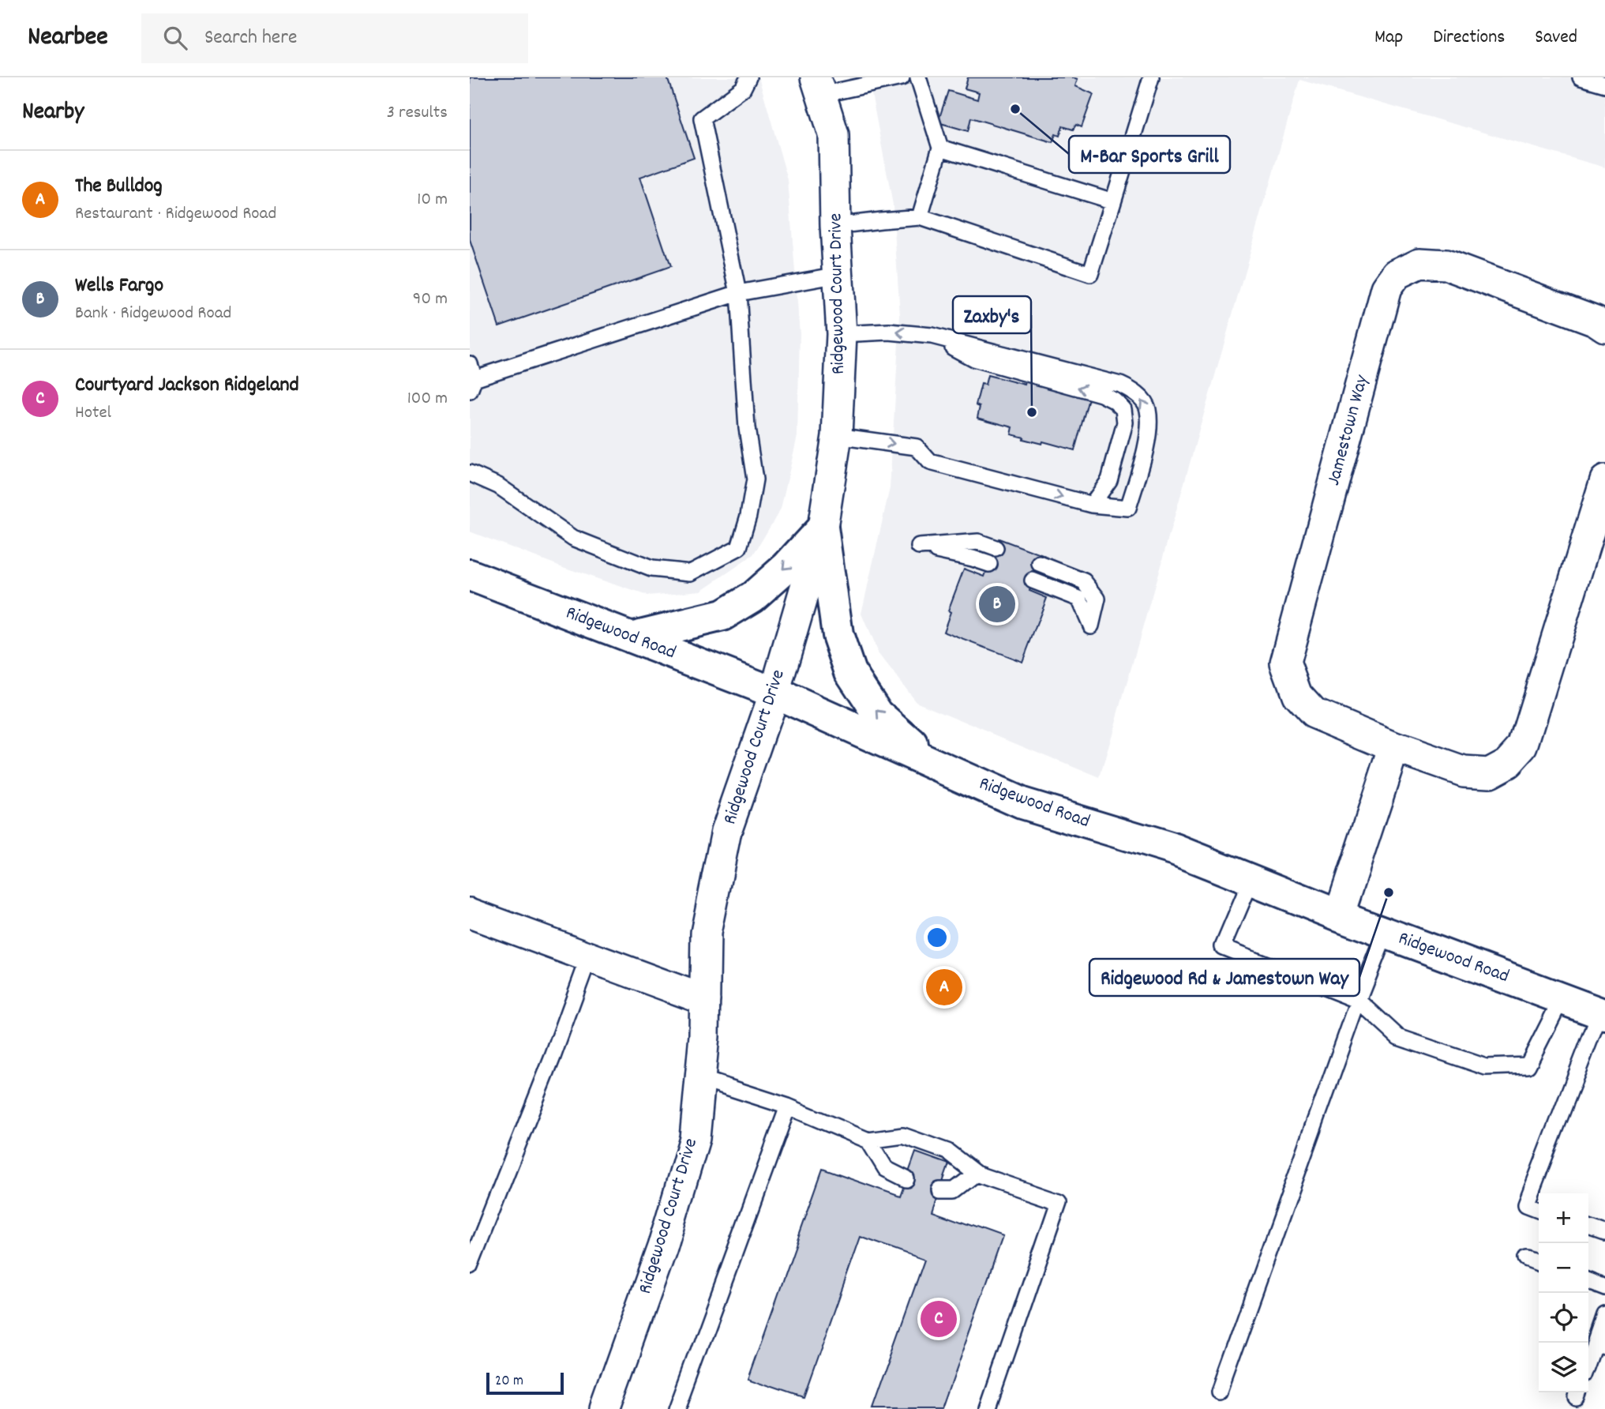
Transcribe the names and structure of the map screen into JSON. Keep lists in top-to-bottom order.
{
  "streets": {
    "street": ["Ridgewood Court Drive", "Jamestown Way", "Ridgewood Road"]
  },
  "crossings": [
    ["Ridgewood Court Drive", "Ridgewood Road"]
  ],
  "places": ["M-Bar Sports Grill", "Zaxby's", "Ridgewood Rd & Jamestown Way"],
  "scale_bar": "20 m",
  "page": {
    "header": "Nearbee",
    "search": "Search here",
    "nav": ["Map", "Directions", "Saved"],
    "heading": ["Nearby", "3 results"],
    "list": [
      {
        "mark": "A",
        "name": "The Bulldog",
        "note": "Restaurant · Ridgewood Road",
        "value": "10 m"
      },
      {
        "mark": "B",
        "name": "Wells Fargo",
        "note": "Bank · Ridgewood Road",
        "value": "90 m"
      },
      {
        "mark": "C",
        "name": "Courtyard Jackson Ridgeland",
        "note": "Hotel",
        "value": "100 m"
      }
    ],
    "pins": ["B", "A", "C"],
    "map_buttons": ["+", "−"],
    "scale": "20 m"
  }
}
